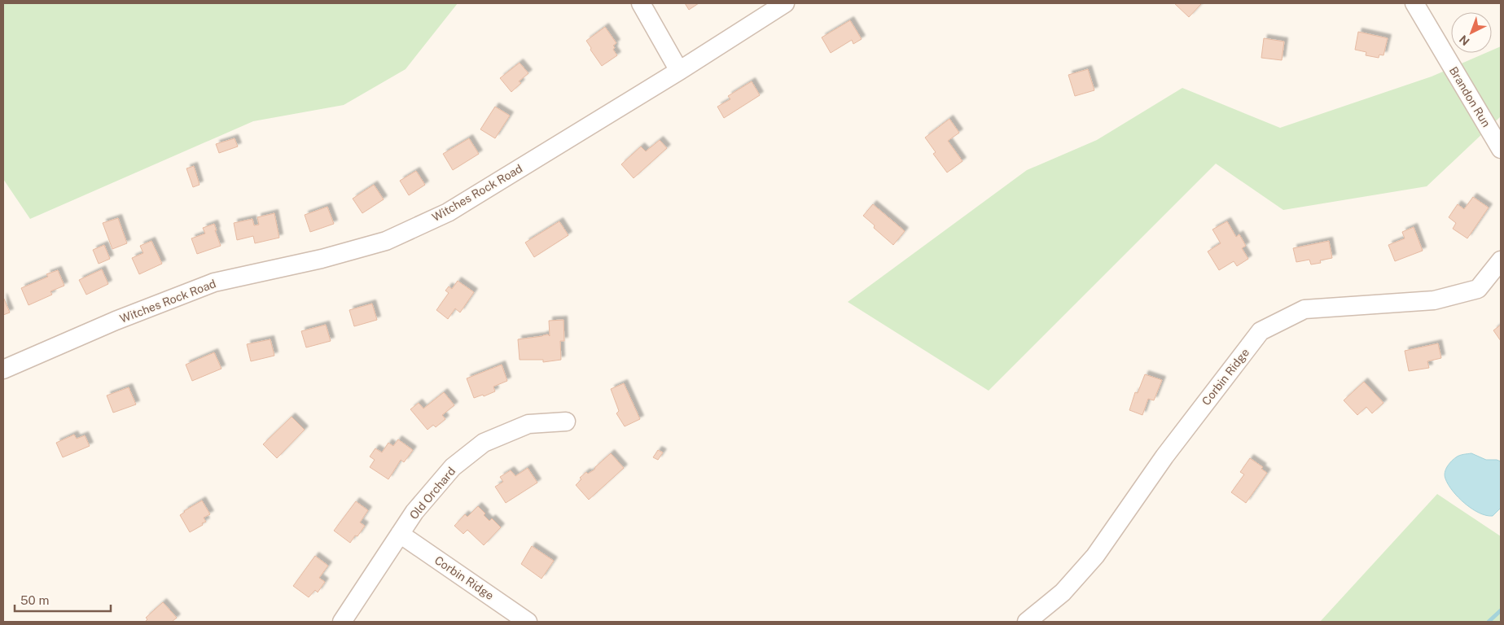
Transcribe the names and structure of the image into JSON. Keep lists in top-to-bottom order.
{
  "streets": {
    "street": [
      "Brandon Run",
      "Witches Rock Road",
      "Corbin Ridge",
      "Old Orchard"
    ]
  },
  "crossings": [
    ["Corbin Ridge", "Old Orchard"]
  ],
  "scale_bar": "50 m",
  "north": "bottom left"
}
